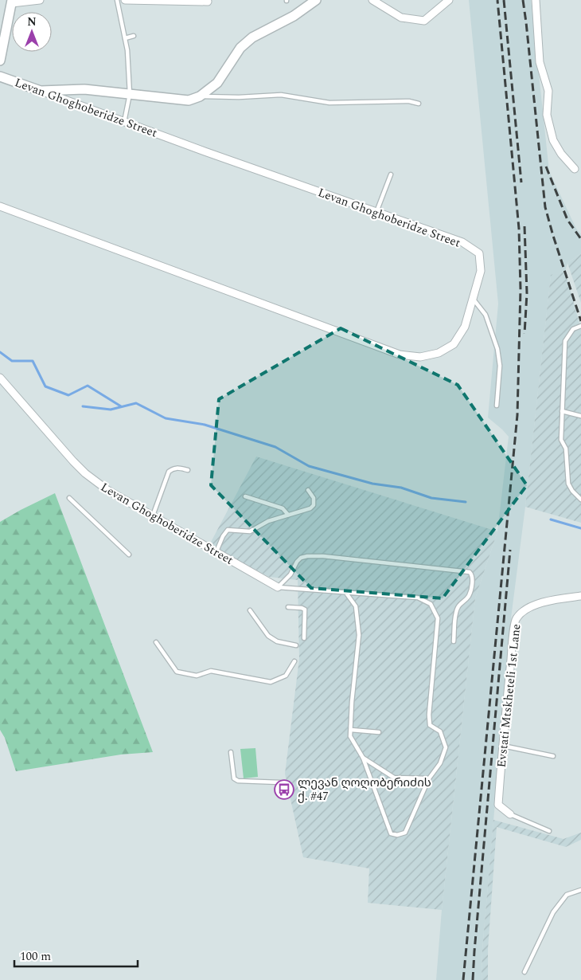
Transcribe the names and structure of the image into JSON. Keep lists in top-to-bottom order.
{
  "streets": {
    "street": ["Levan Ghoghoberidze Street", "Evstati Mtskheteli 1st Lane"]
  },
  "places": {
    "bus stop": ["ლევან ღოღობერიძის ქ. #47"]
  },
  "scale_bar": "100 m",
  "north": "top"
}
